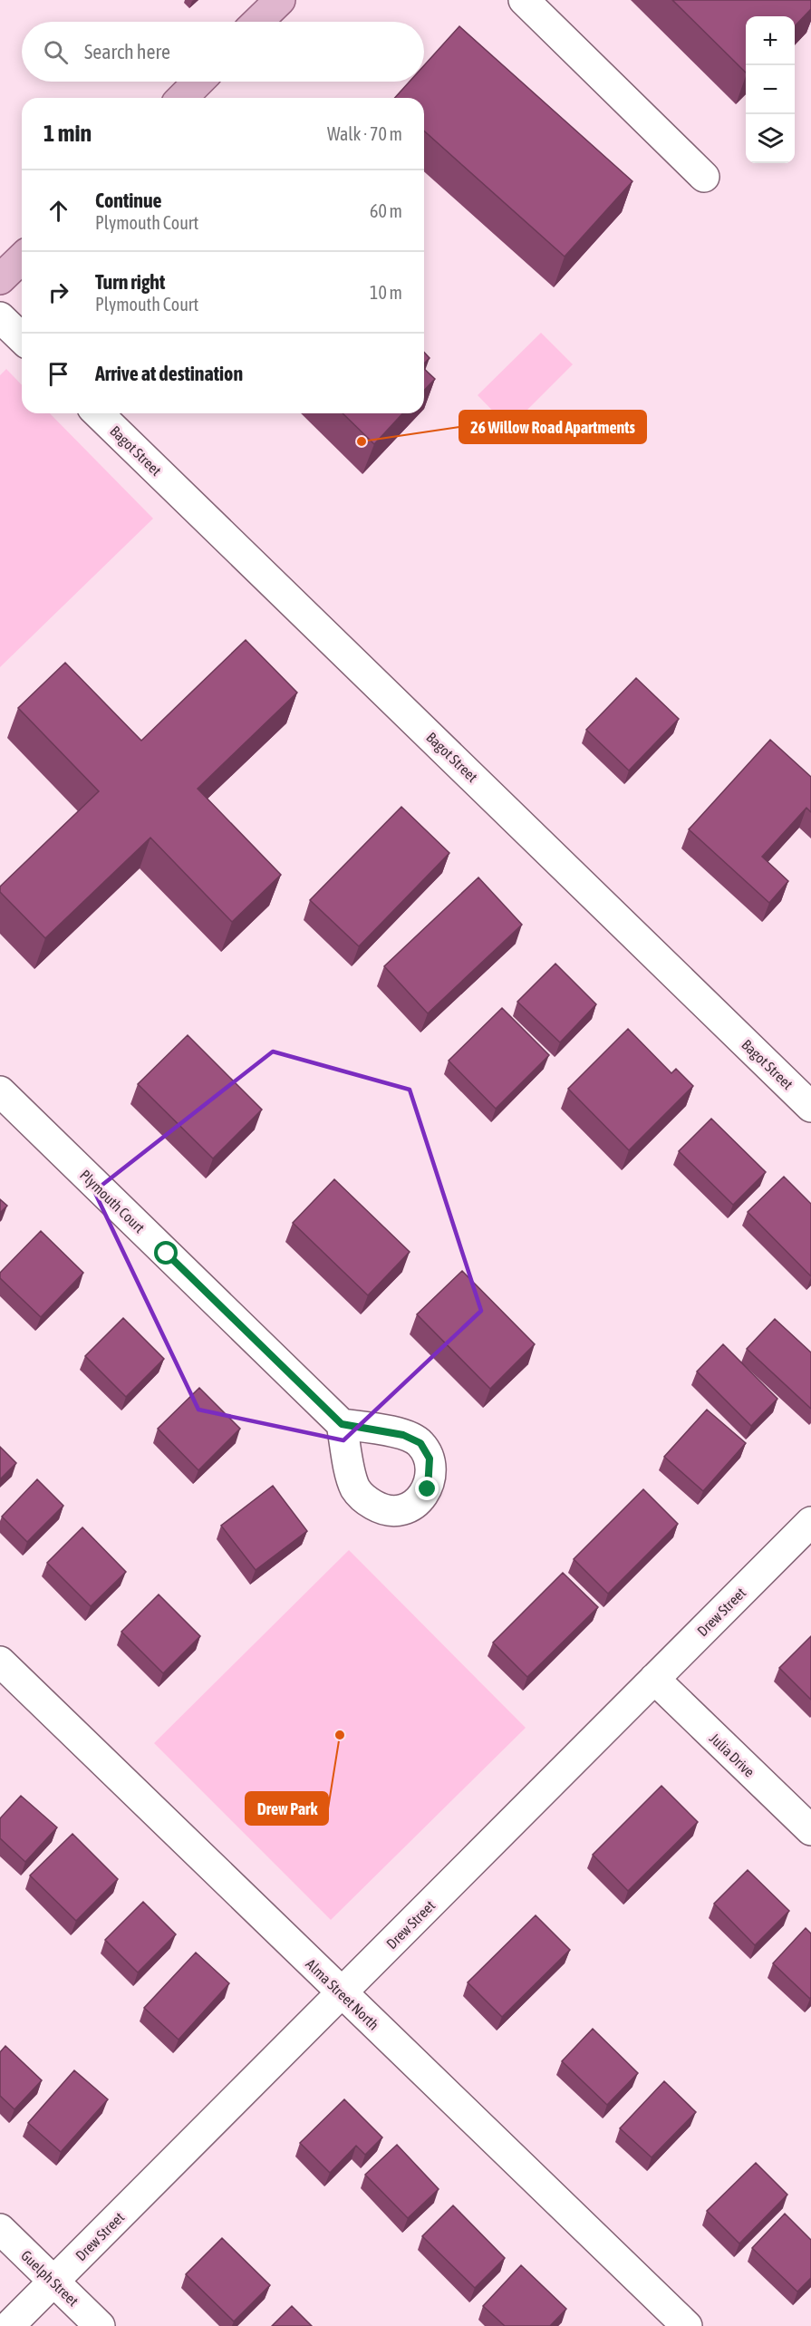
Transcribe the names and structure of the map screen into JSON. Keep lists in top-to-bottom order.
{
  "streets": {
    "street": [
      "Bagot Street",
      "Plymouth Court",
      "Drew Street",
      "Julia Drive",
      "Alma Street North",
      "Guelph Street"
    ]
  },
  "crossings": [
    ["Drew Street", "Julia Drive"],
    ["Drew Street", "Alma Street North"],
    ["Drew Street", "Guelph Street"]
  ],
  "places": ["26 Willow Road Apartments", "Drew Park"],
  "page": {
    "map_buttons": ["+", "−"],
    "search": "Search here",
    "heading": ["1 min", "Walk · 70 m"],
    "list": [
      ["Continue", "Plymouth Court", "60 m"],
      ["Turn right", "Plymouth Court", "10 m"],
      "Arrive at destination"
    ]
  }
}
